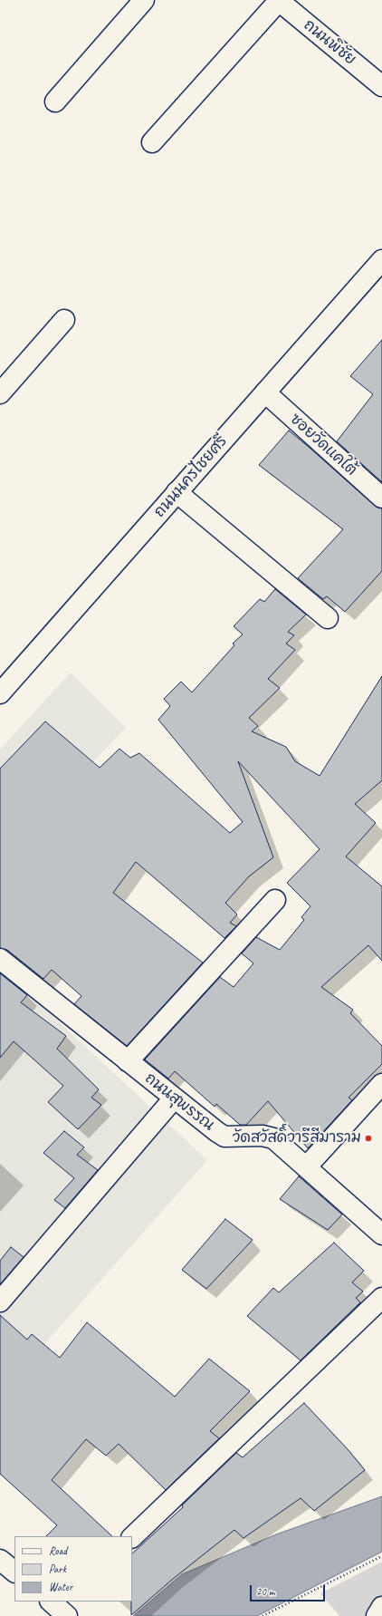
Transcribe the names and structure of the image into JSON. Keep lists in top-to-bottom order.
{
  "streets": {
    "street": [
      "ถนนพิชัย",
      "ซอยวัดแคใต้",
      "ถนนนครไชยศรี",
      "ถนนสุพรรณ"
    ]
  },
  "crossings": [
    ["ซอยวัดแคใต้", "ถนนนครไชยศรี"]
  ],
  "places": ["วัดสวัสดิ์วารีสีมาราม"],
  "legend": ["Road", "Park", "Water"],
  "scale_bar": "20 m"
}
